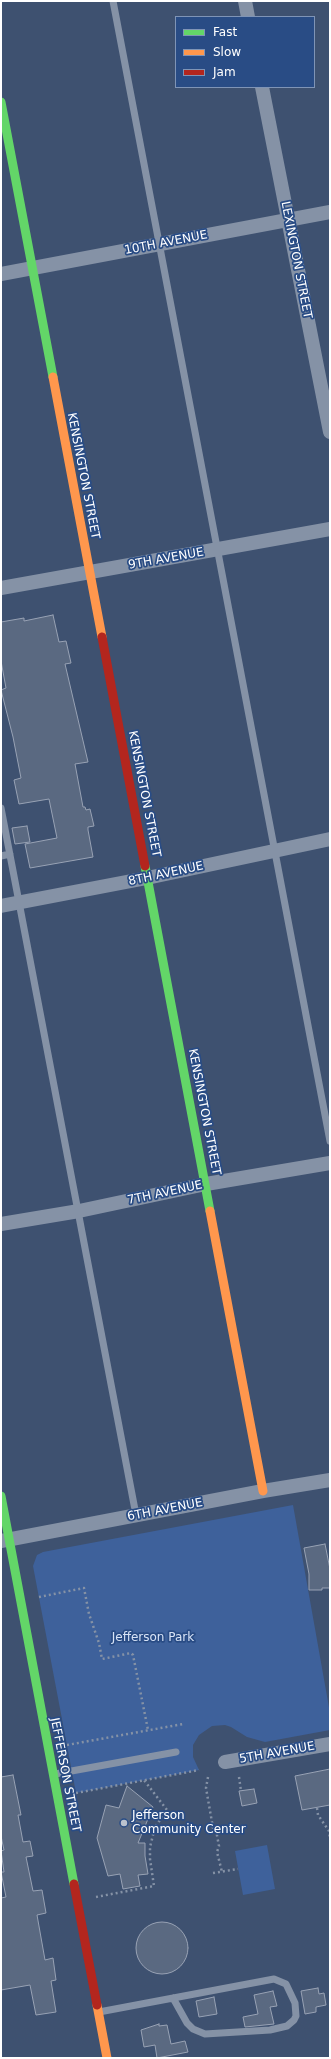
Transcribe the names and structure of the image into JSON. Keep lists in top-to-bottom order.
{
  "streets": {
    "street": [
      "10TH AVENUE",
      "LEXINGTON STREET",
      "KENSINGTON STREET",
      "9TH AVENUE",
      "8TH AVENUE",
      "7TH AVENUE",
      "6TH AVENUE",
      "5TH AVENUE",
      "JEFFERSON STREET"
    ]
  },
  "crossings": [
    ["10TH AVENUE", "LEXINGTON STREET"],
    ["10TH AVENUE", "KENSINGTON STREET"],
    ["KENSINGTON STREET", "9TH AVENUE"],
    ["KENSINGTON STREET", "8TH AVENUE"],
    ["KENSINGTON STREET", "7TH AVENUE"],
    ["KENSINGTON STREET", "6TH AVENUE"],
    ["6TH AVENUE", "JEFFERSON STREET"]
  ],
  "parks": ["Jefferson Park"],
  "places": ["Jefferson Community Center"],
  "legend": ["Fast", "Slow", "Jam"]
}
